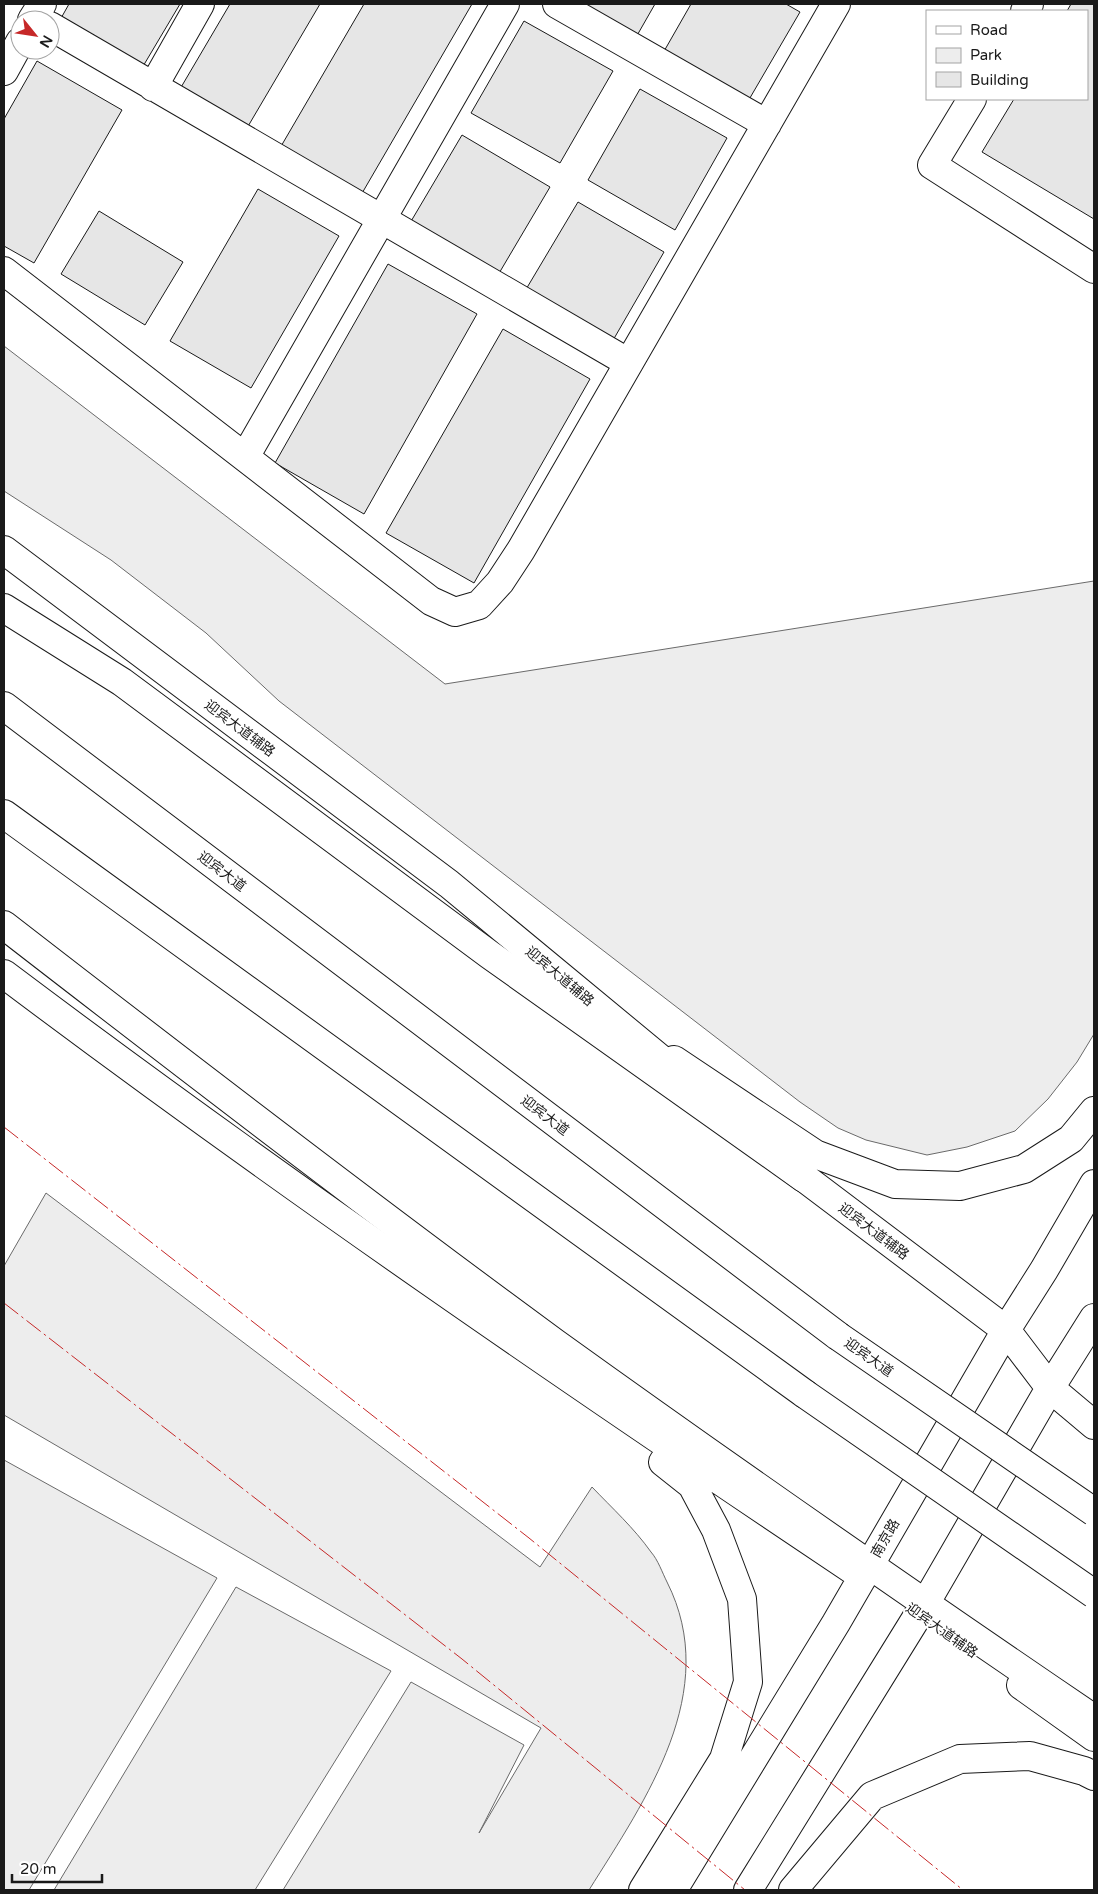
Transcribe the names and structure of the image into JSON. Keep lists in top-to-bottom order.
{
  "streets": {
    "main road": ["迎宾大道辅路", "迎宾大道", "南京路"]
  },
  "crossings": [
    ["迎宾大道辅路", "南京路"]
  ],
  "legend": ["Road", "Park", "Building"],
  "scale_bar": "20 m",
  "north": "bottom right"
}
